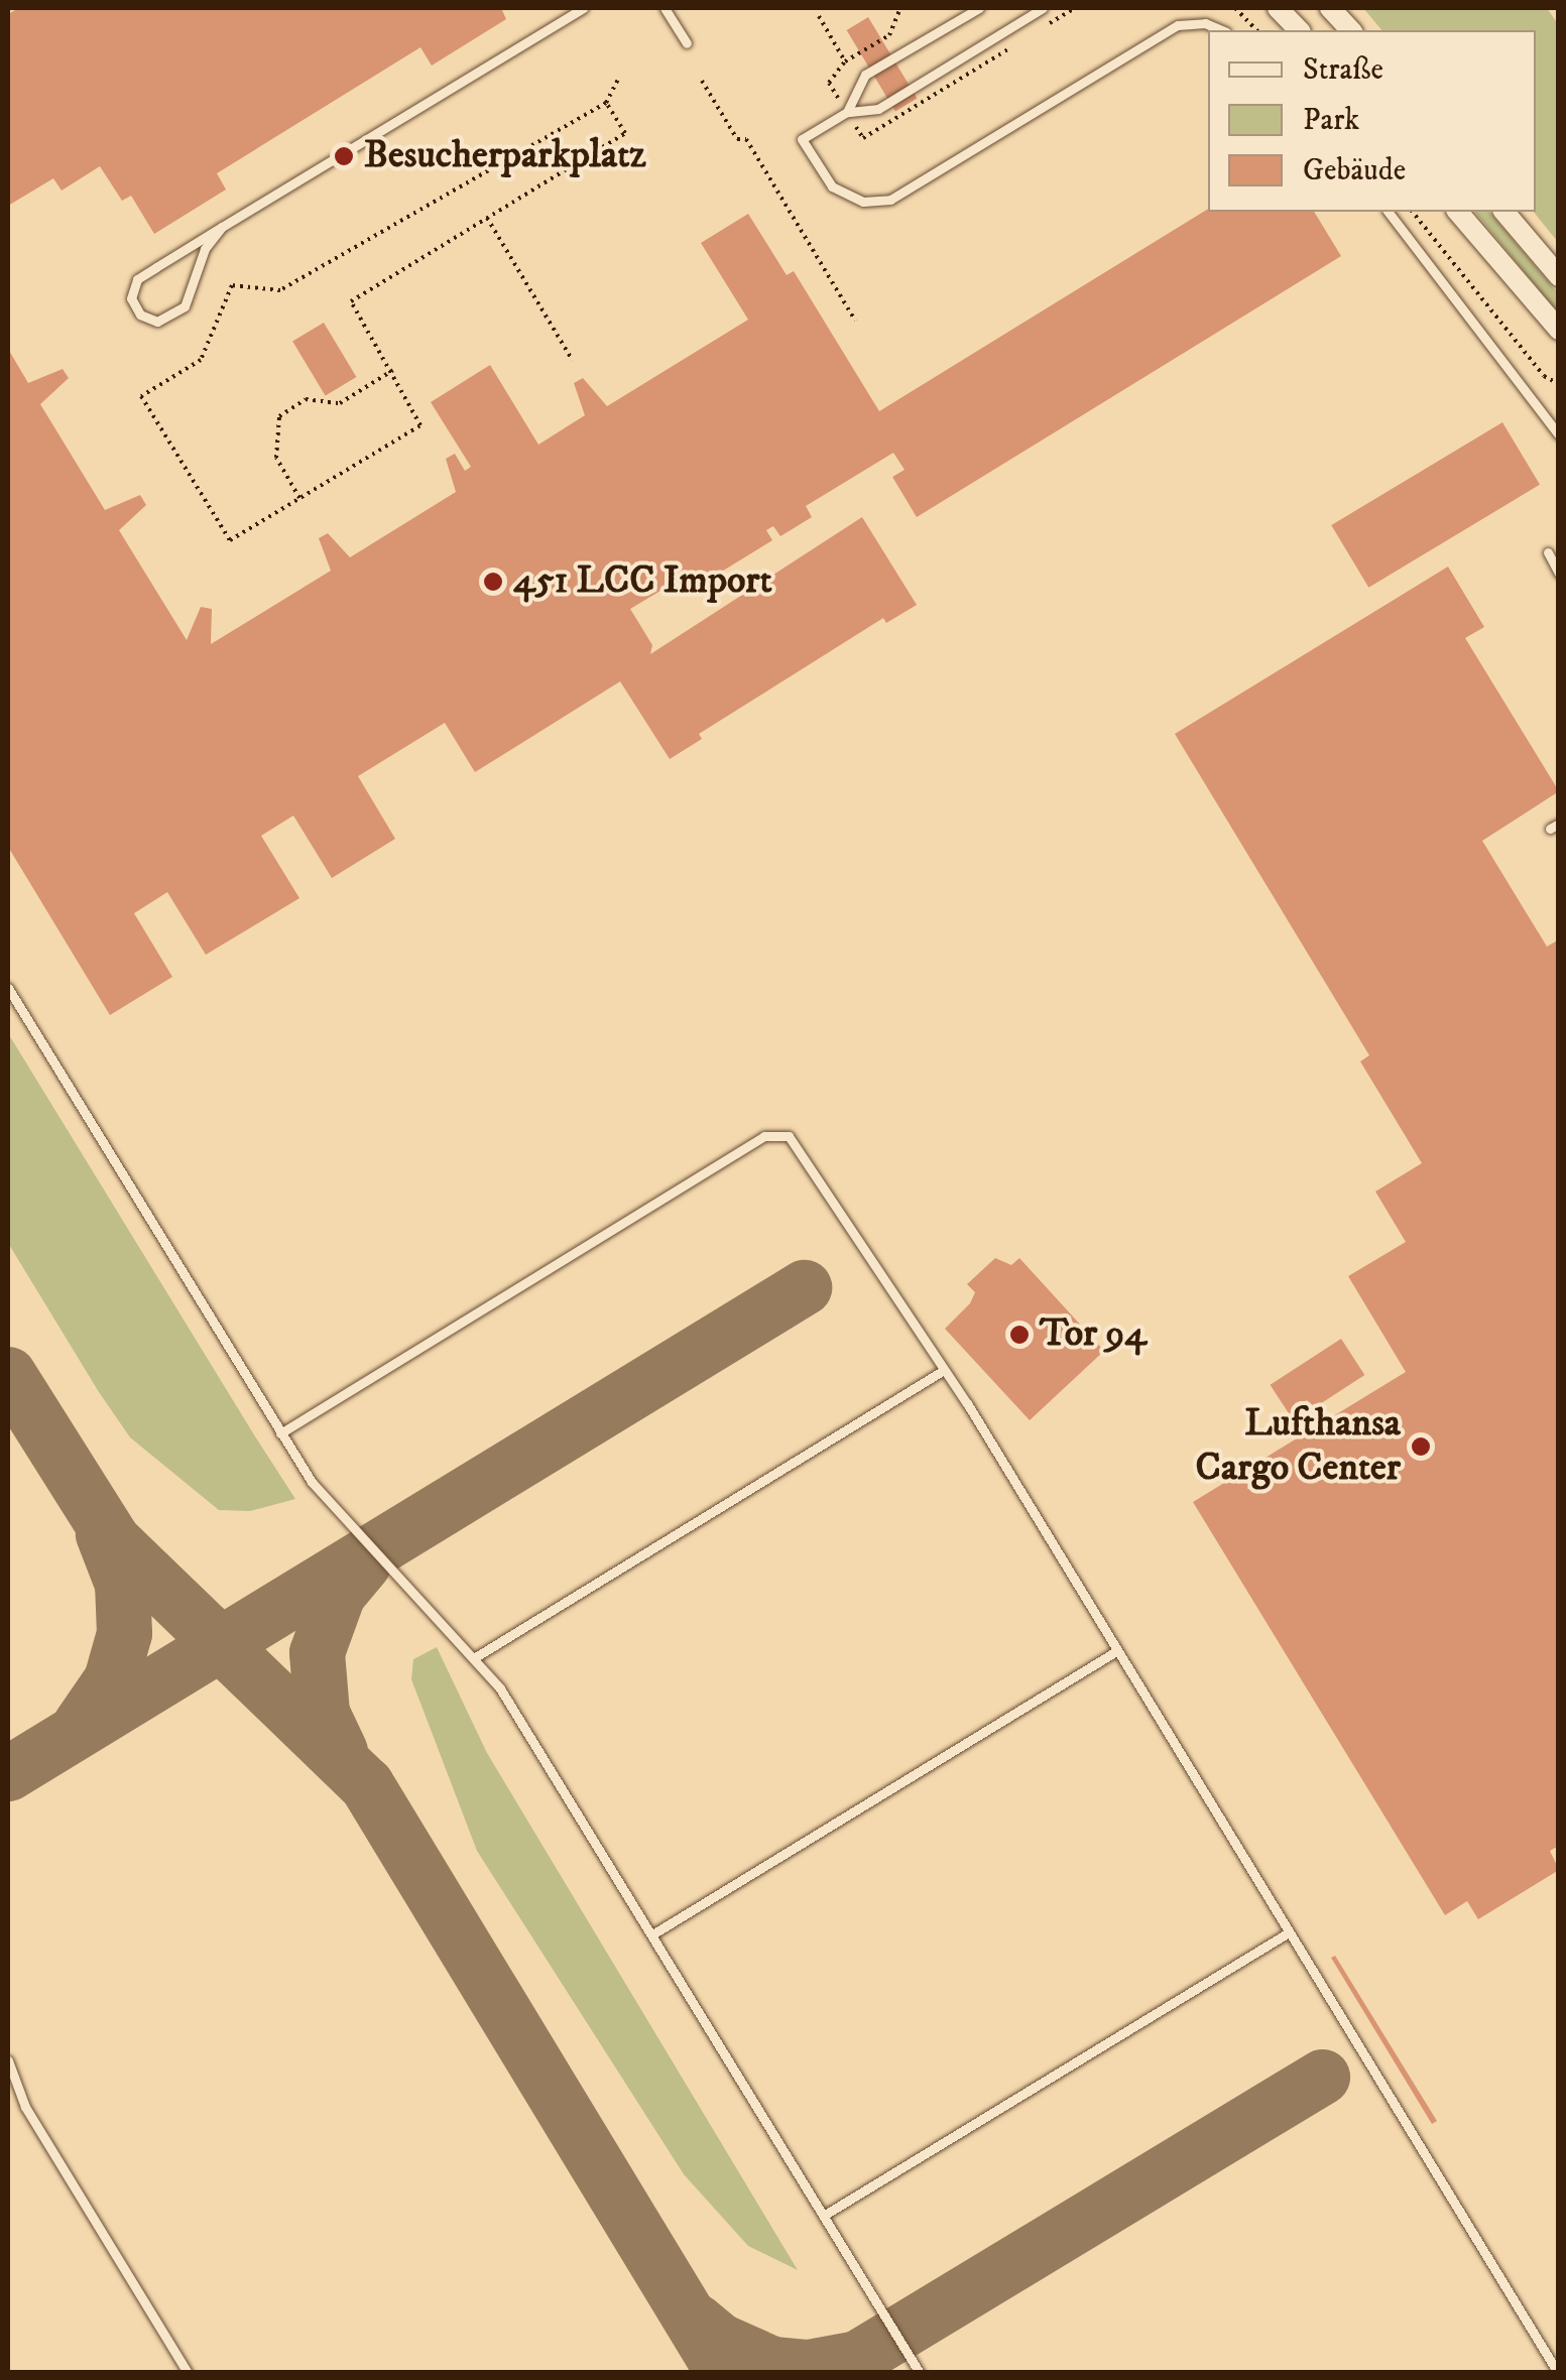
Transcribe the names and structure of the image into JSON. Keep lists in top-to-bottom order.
{
  "places": [
    "Besucherparkplatz",
    "451 LCC Import",
    "Tor 94",
    "Lufthansa Cargo Center"
  ],
  "legend": ["Straße", "Park", "Gebäude"]
}
